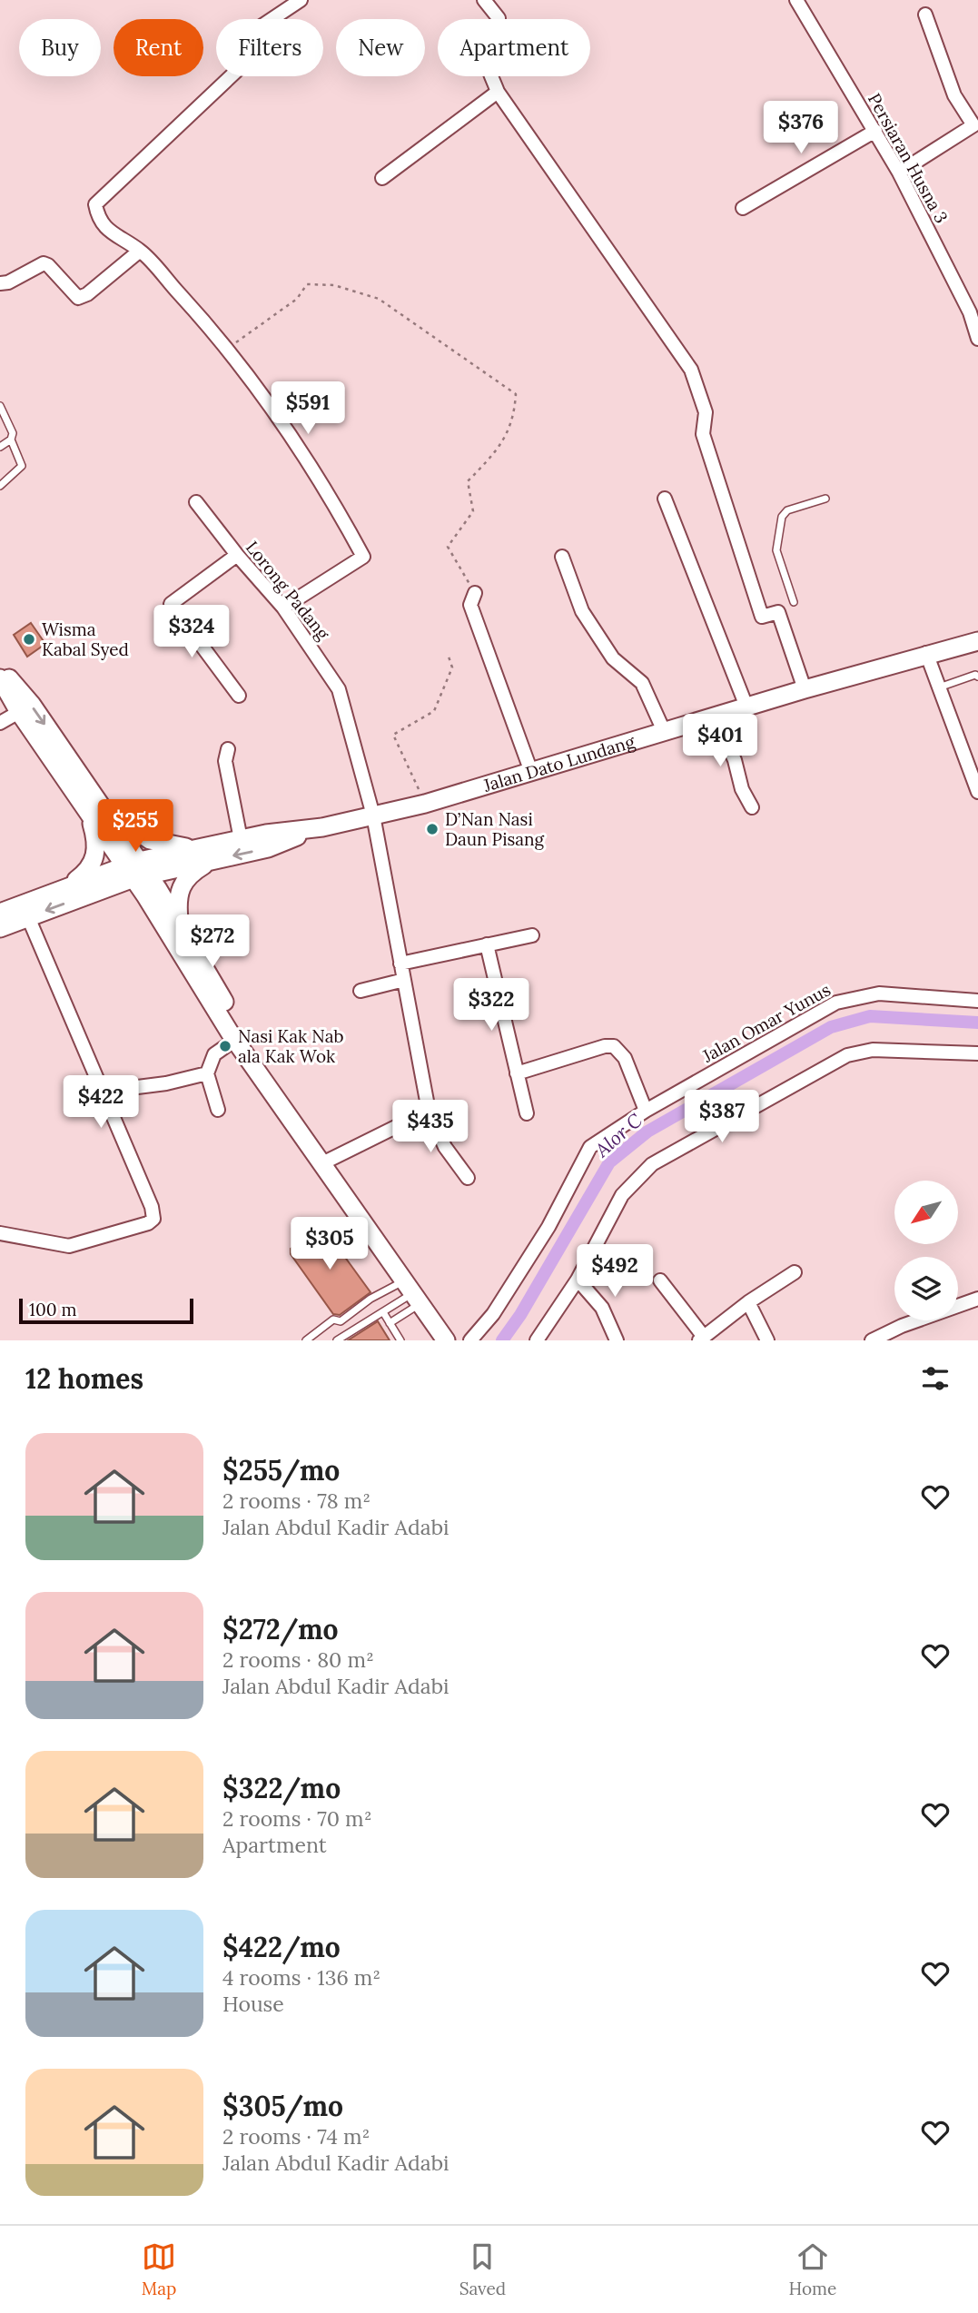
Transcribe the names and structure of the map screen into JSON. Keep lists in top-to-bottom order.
{
  "streets": {
    "main road": ["Jalan Dato Lundang"],
    "street": ["Persiaran Husna 3", "Lorong Padang", "Jalan Omar Yunus"]
  },
  "crossings": [
    ["Lorong Padang", "Jalan Dato Lundang"]
  ],
  "water": ["Alor C"],
  "places": ["Wisma Kabal Syed", "D’Nan Nasi Daun Pisang", "Nasi Kak Nab ala Kak Wok"],
  "scale_bar": "100 m",
  "north": "bottom left",
  "page": {
    "chip": [
      "Buy",
      "Rent",
      "Filters",
      "New",
      "Apartment"
    ],
    "price": [
      "$376",
      "$591",
      "$324",
      "$401",
      "$255",
      "$272",
      "$322",
      "$422",
      "$387",
      "$435",
      "$305",
      "$492"
    ],
    "scale": "100 m",
    "heading": "12 homes",
    "list": [
      {
        "name": "$255/mo",
        "note": "2 rooms · 78 m² · Jalan Abdul Kadir Adabi"
      },
      {
        "name": "$272/mo",
        "note": "2 rooms · 80 m² · Jalan Abdul Kadir Adabi"
      },
      {
        "name": "$322/mo",
        "note": "2 rooms · 70 m² · Apartment"
      },
      {
        "name": "$422/mo",
        "note": "4 rooms · 136 m² · House"
      },
      {
        "name": "$305/mo",
        "note": "2 rooms · 74 m² · Jalan Abdul Kadir Adabi"
      }
    ],
    "tabs": ["Map", "Saved", "Home"]
  }
}
